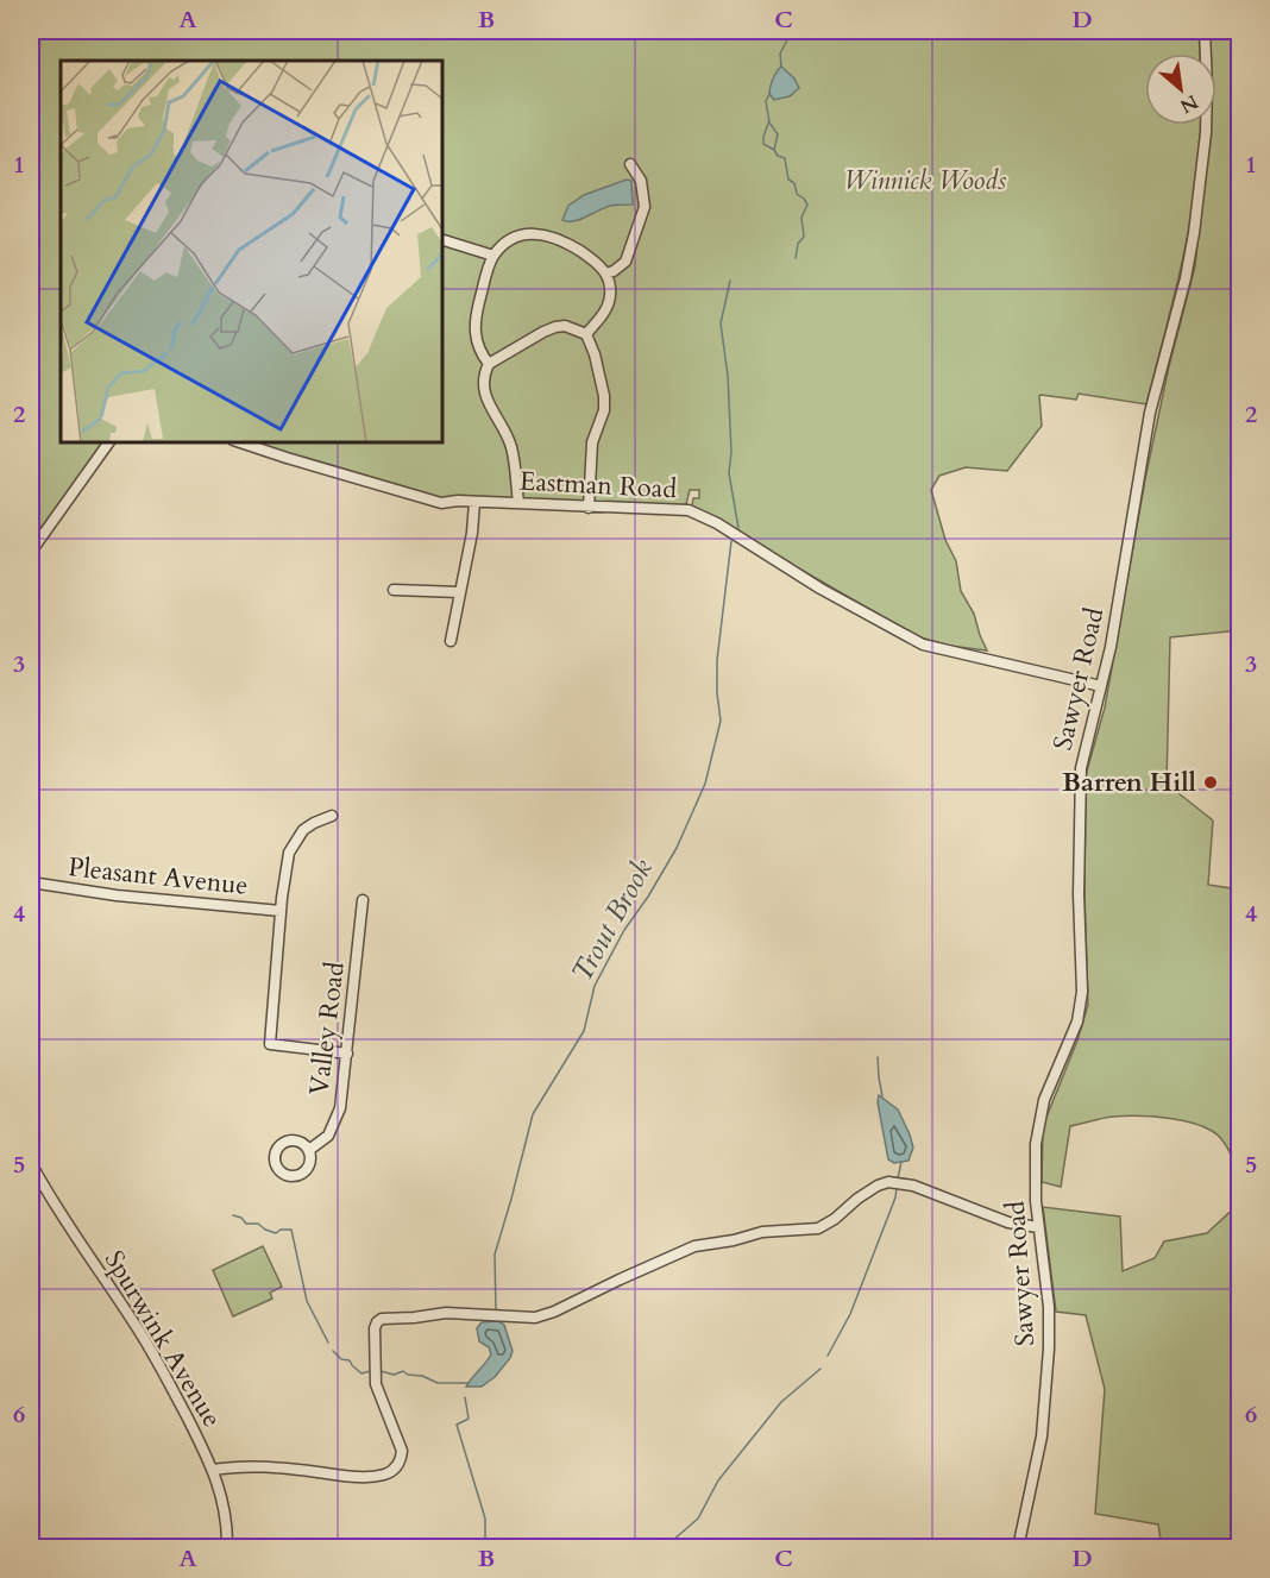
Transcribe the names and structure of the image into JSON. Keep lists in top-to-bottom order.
{
  "streets": {
    "street": [
      "Eastman Road",
      "Sawyer Road",
      "Pleasant Avenue",
      "Valley Road",
      "Spurwink Avenue"
    ]
  },
  "crossings": [
    ["Eastman Road", "Sawyer Road"]
  ],
  "water": ["Trout Brook"],
  "parks": ["Winnick Woods"],
  "places": ["Barren Hill"],
  "north": "bottom right",
  "grid": {
    "columns": [
      "A",
      "B",
      "C",
      "D"
    ],
    "rows": [
      "1",
      "2",
      "3",
      "4",
      "5",
      "6"
    ]
  }
}
